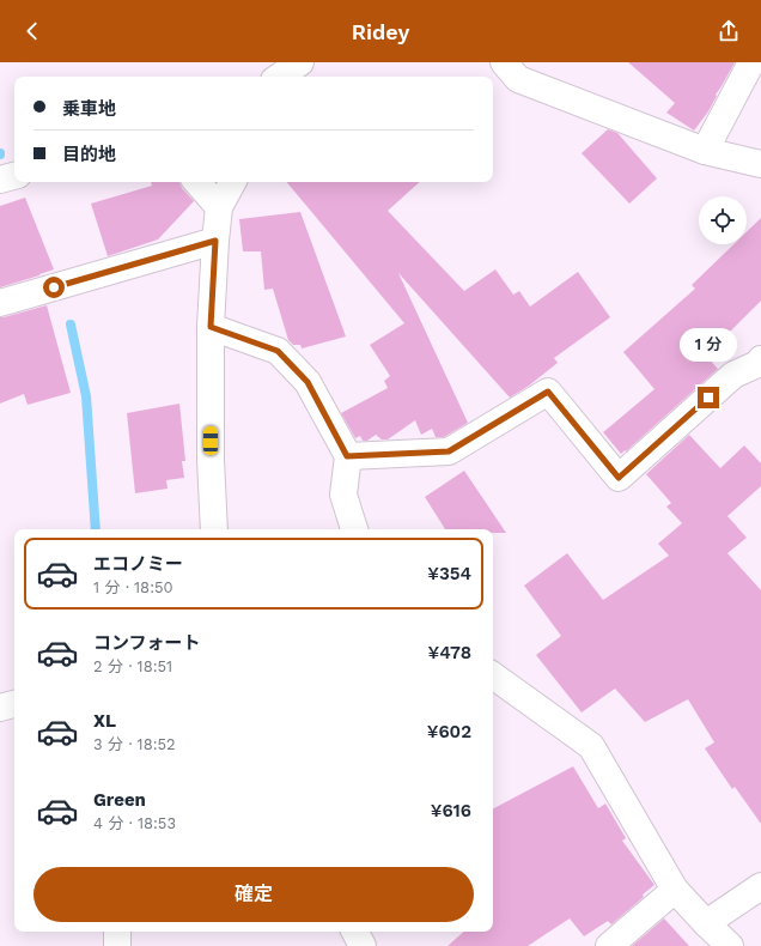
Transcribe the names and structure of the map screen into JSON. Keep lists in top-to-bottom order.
{
  "page": {
    "header": "Ridey",
    "banner": ["乗車地", "目的地"],
    "bubble": "1 分",
    "list": [
      {
        "name": "エコノミー",
        "note": "1 分 · 18:50",
        "value": "¥354"
      },
      {
        "name": "コンフォート",
        "note": "2 分 · 18:51",
        "value": "¥478"
      },
      {
        "name": "XL",
        "note": "3 分 · 18:52",
        "value": "¥602"
      },
      {
        "name": "Green",
        "note": "4 分 · 18:53",
        "value": "¥616"
      }
    ],
    "buttons": "確定"
  }
}
